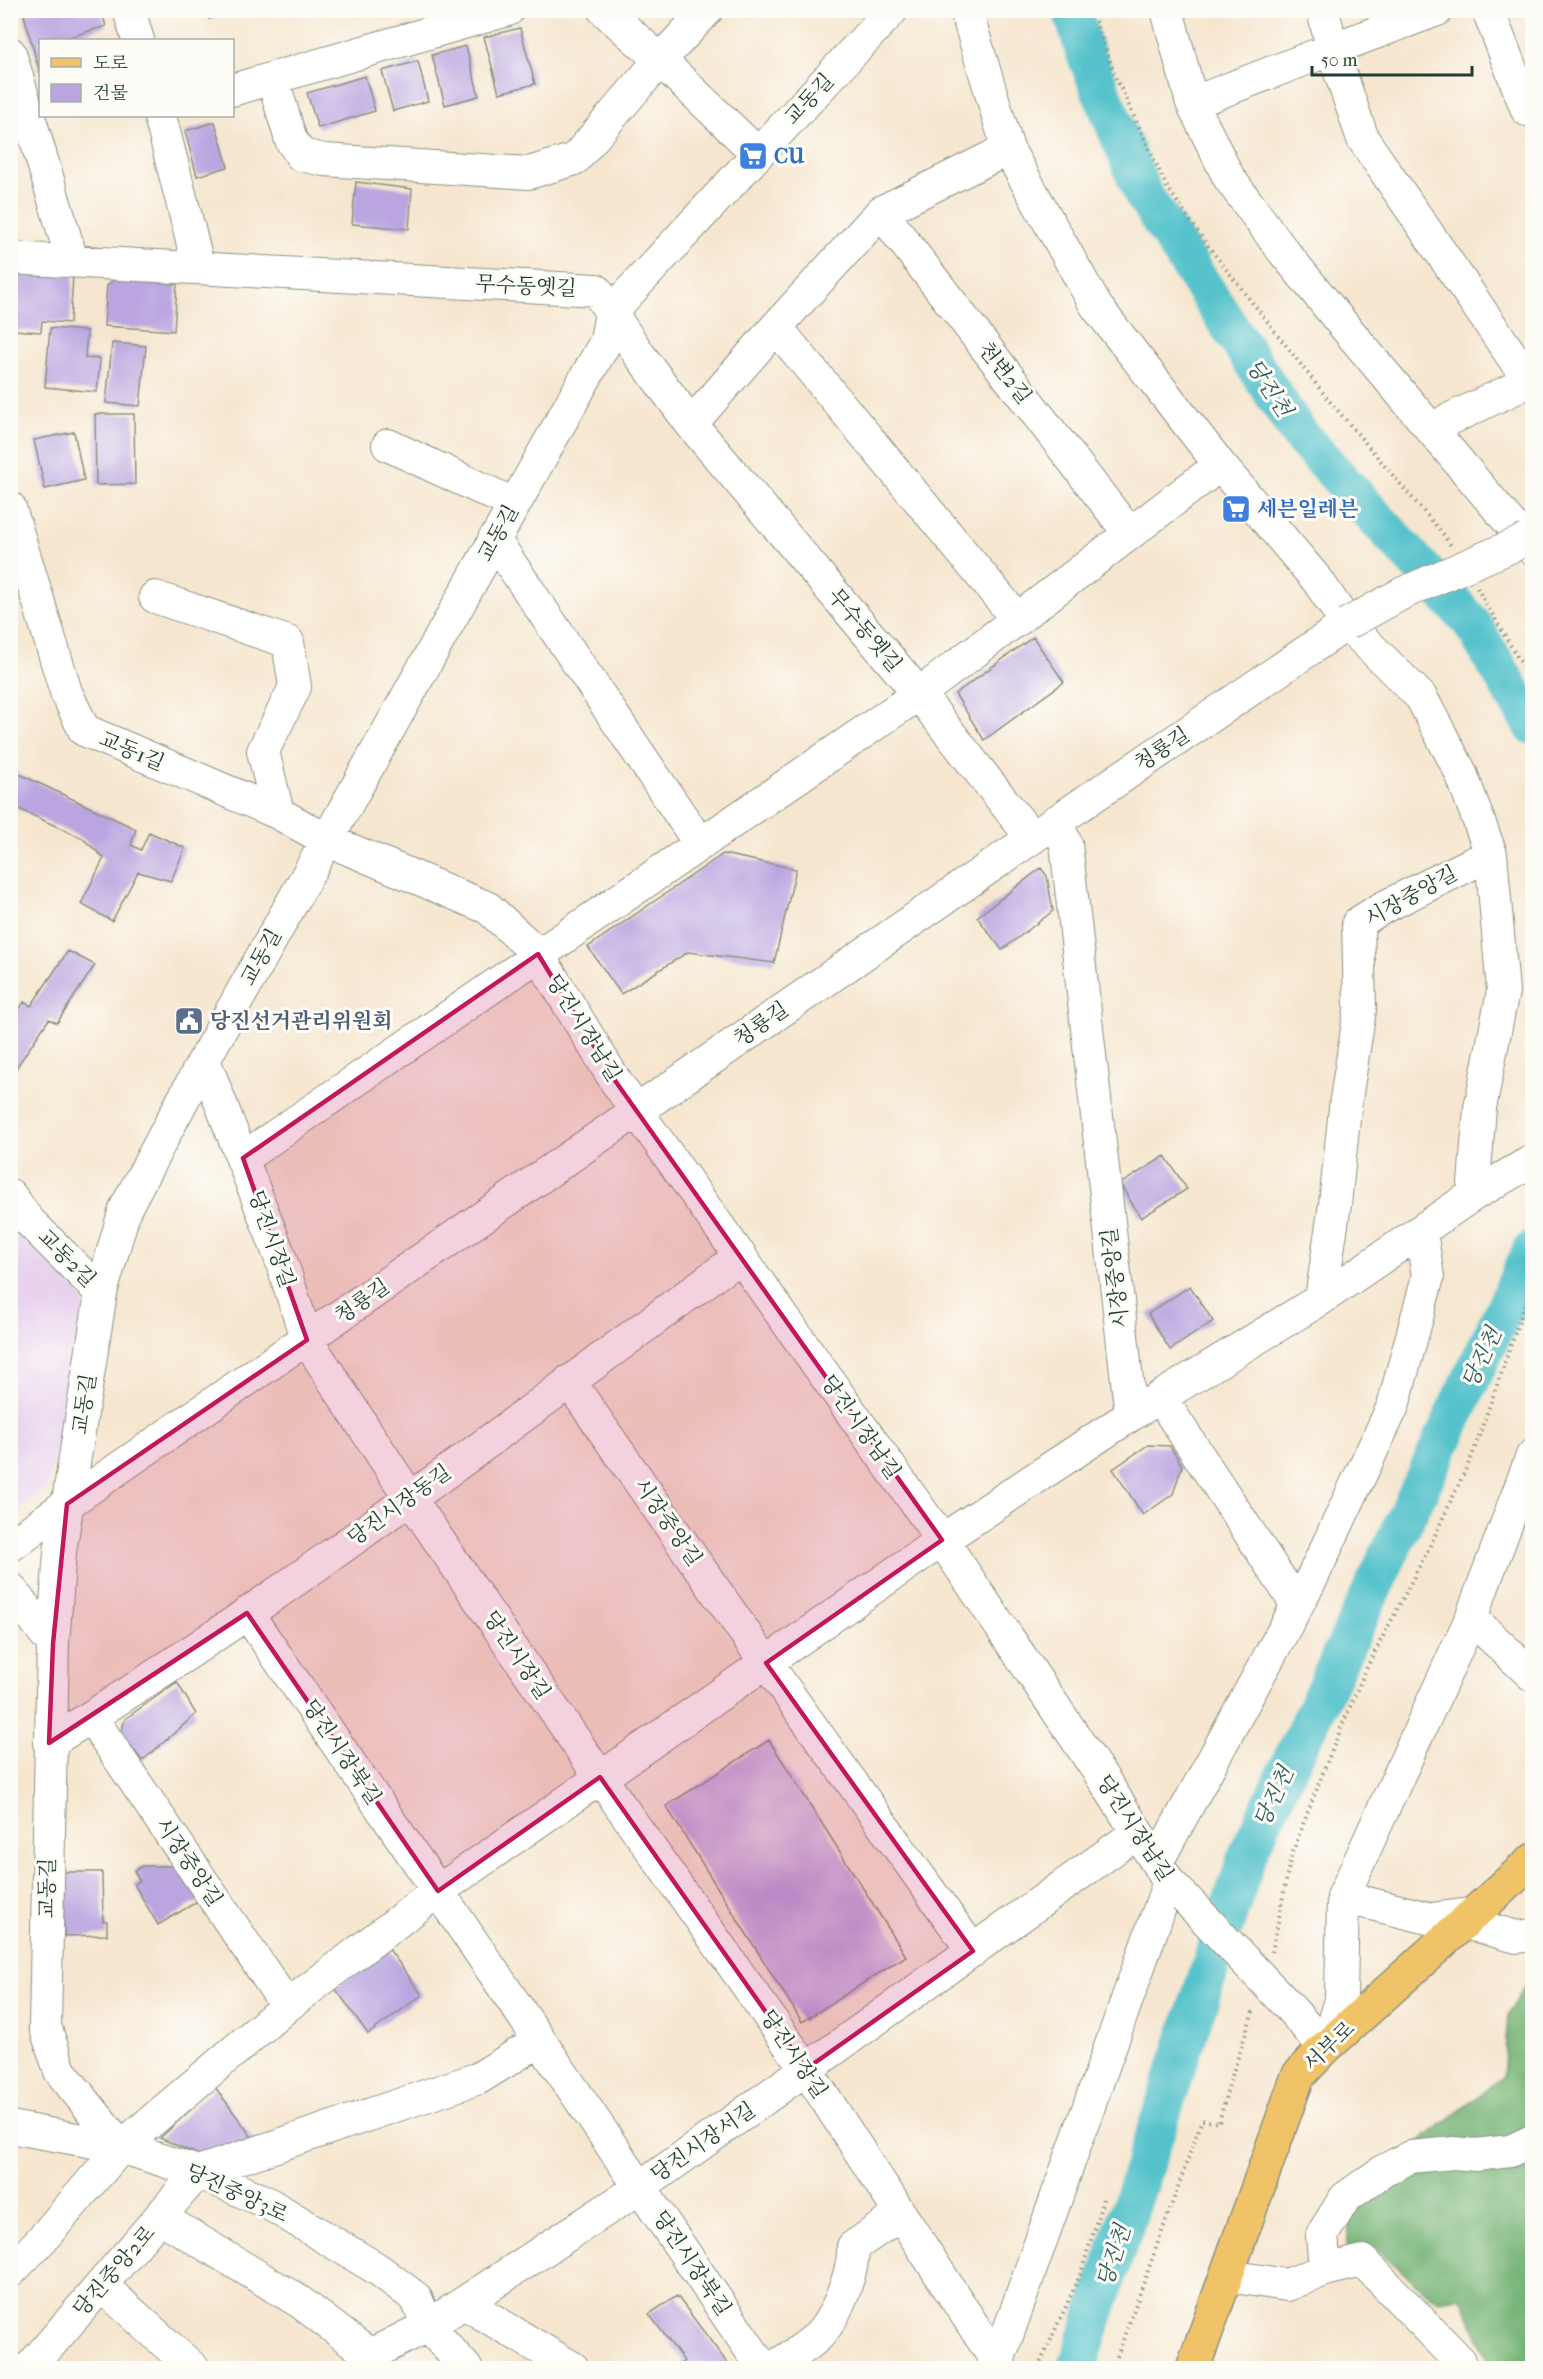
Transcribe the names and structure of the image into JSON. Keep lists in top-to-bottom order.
{
  "streets": {
    "main road": ["서부로"],
    "street": [
      "교동길",
      "무수동옛길",
      "천변2길",
      "청룡길",
      "교동1길",
      "시장중앙길",
      "당진시장남길",
      "당진시장길",
      "교동2길",
      "당진시장동길",
      "당진시장북길",
      "당진시장서길",
      "당진중앙3로",
      "당진중앙2로"
    ]
  },
  "crossings": [
    ["교동길", "무수동옛길"],
    ["교동길", "청룡길"],
    ["교동길", "교동1길"],
    ["교동길", "당진시장남길"],
    ["교동길", "당진시장길"],
    ["교동길", "교동2길"],
    ["교동길", "당진시장동길"],
    ["교동길", "당진중앙3로"],
    ["무수동옛길", "청룡길"],
    ["무수동옛길", "시장중앙길"],
    ["청룡길", "시장중앙길"],
    ["청룡길", "당진시장남길"],
    ["청룡길", "당진시장길"],
    ["교동1길", "당진시장남길"],
    ["시장중앙길", "당진시장동길"],
    ["당진시장남길", "당진시장길"],
    ["당진시장남길", "당진시장동길"],
    ["당진시장남길", "서부로"],
    ["당진시장남길", "당진시장서길"],
    ["당진시장길", "당진시장동길"],
    ["당진시장길", "당진시장서길"],
    ["당진시장동길", "당진시장북길"],
    ["당진시장북길", "당진시장서길"],
    ["당진시장서길", "당진중앙3로"],
    ["당진중앙3로", "당진중앙2로"]
  ],
  "water": ["당진천"],
  "places": {
    "supermarket": ["CU", "세븐일레븐"],
    "public building": ["당진선거관리위원회"]
  },
  "legend": ["도로", "건물"],
  "scale_bar": "50 m"
}
